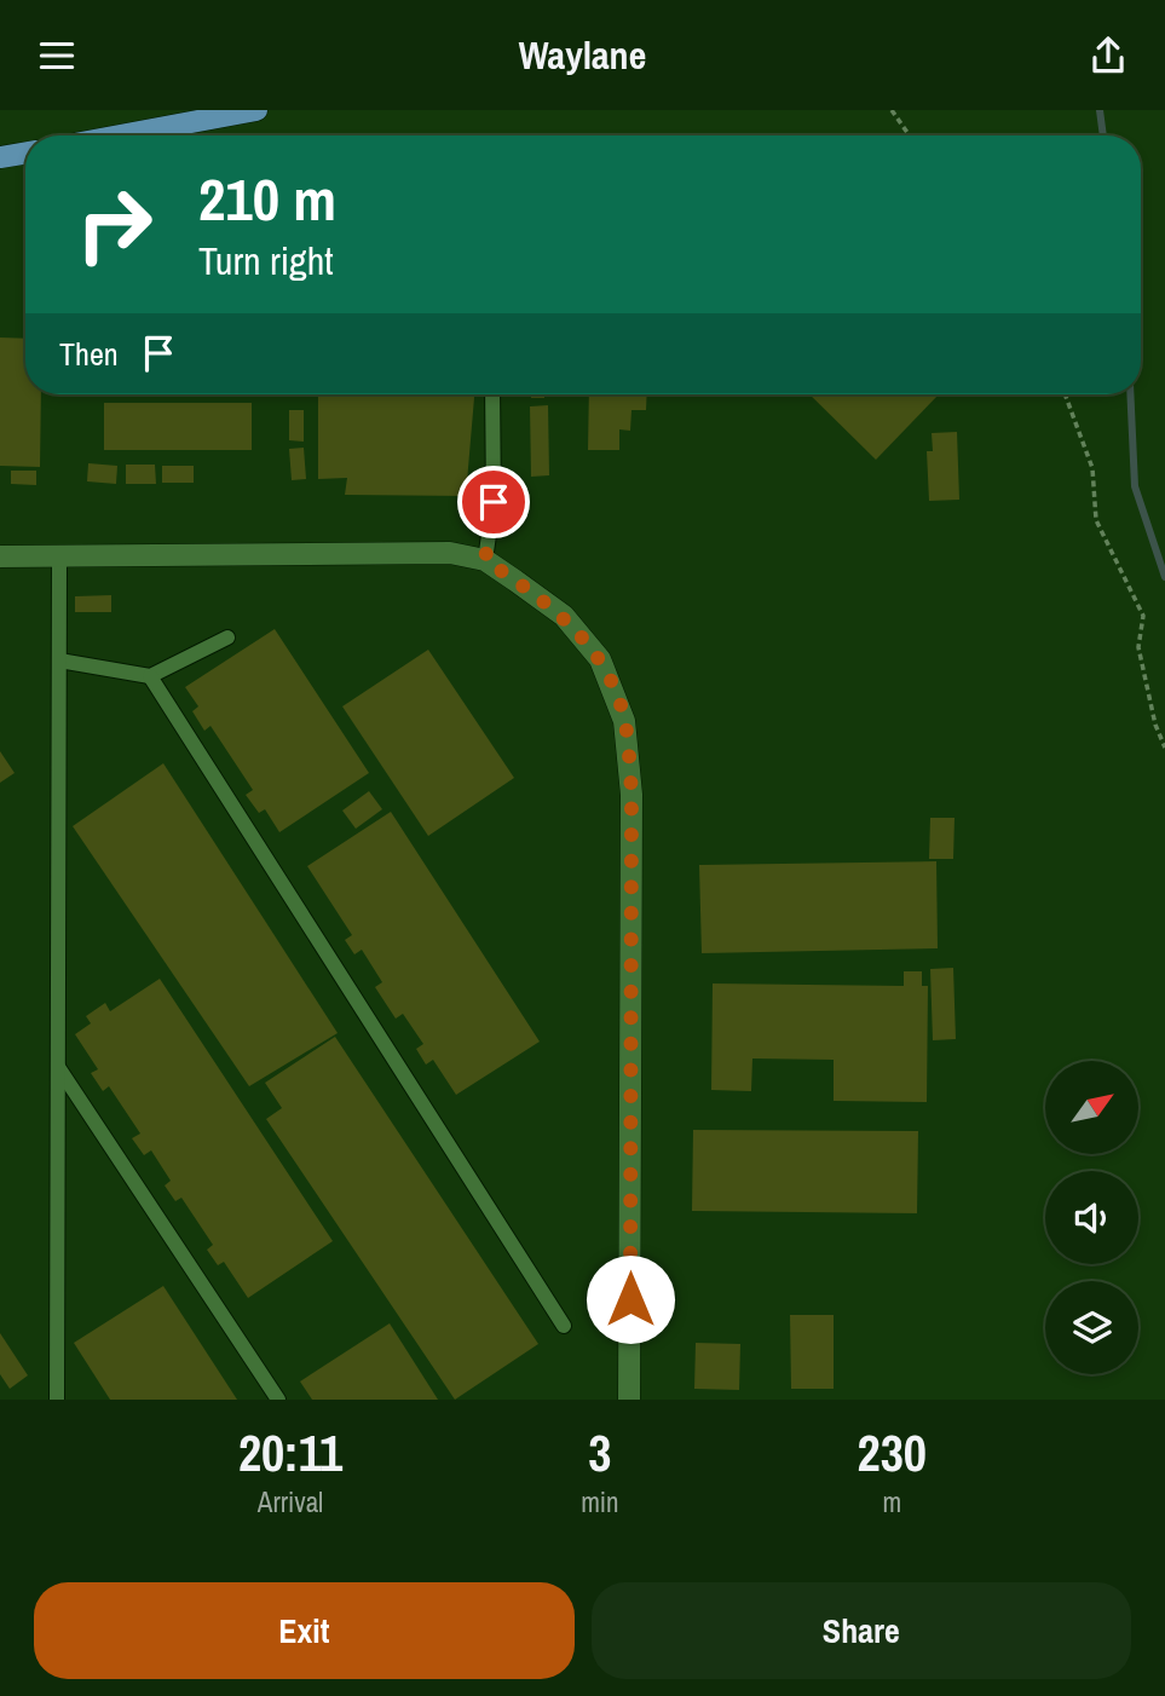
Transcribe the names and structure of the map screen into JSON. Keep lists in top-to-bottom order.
{
  "north": "top right",
  "page": {
    "header": "Waylane",
    "turn": ["210 m", "Turn right"],
    "then": "Then",
    "eta": [
      "20:11",
      "Arrival",
      "3",
      "min",
      "230",
      "m"
    ],
    "buttons": ["Exit", "Share"]
  }
}
